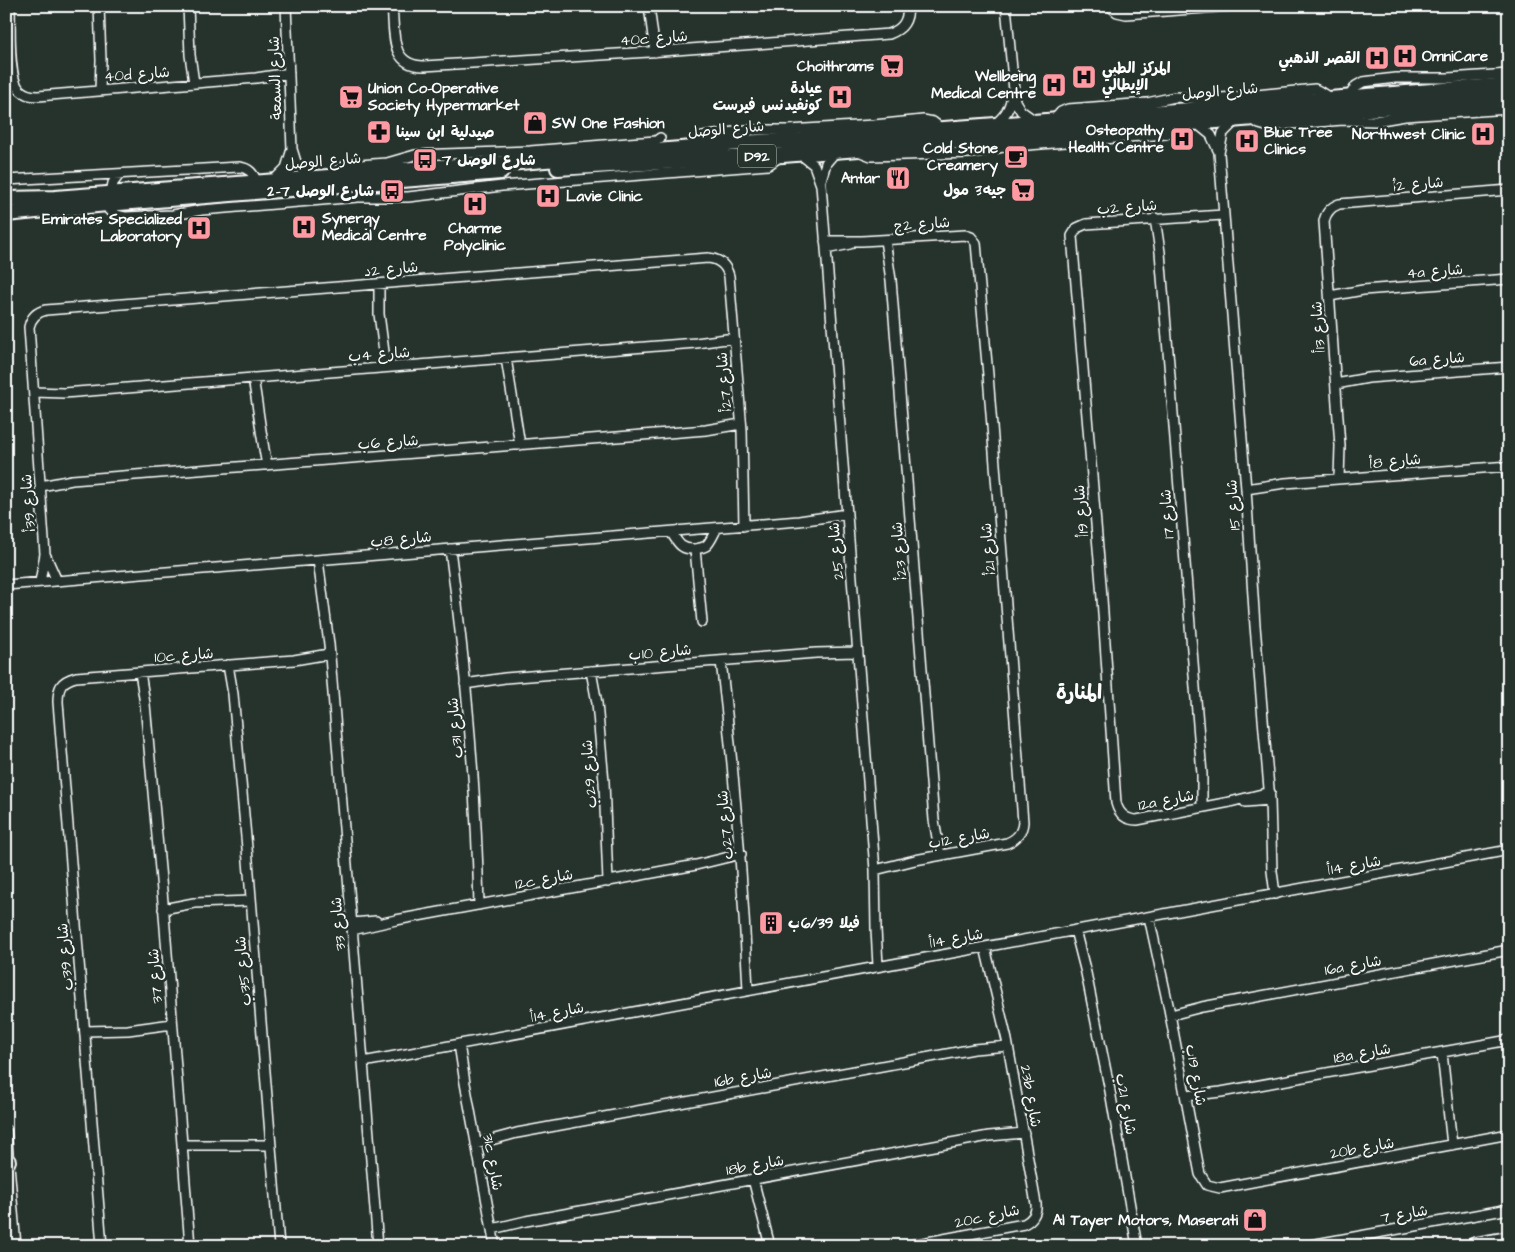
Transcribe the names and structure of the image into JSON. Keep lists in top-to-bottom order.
{
  "streets": {
    "main road": ["شارع الوصل", "D92"],
    "street": [
      "40c شارع",
      "40d شارع",
      "شارع السمعة",
      "شارع 2أ",
      "شارع 2ب",
      "شارع 2ج",
      "شارع 2د",
      "4a شارع",
      "شارع 13أ",
      "شارع 4ب",
      "6a شارع",
      "شارع 27أ",
      "شارع 6ب",
      "شارع 8أ",
      "شارع 39أ",
      "شارع 15",
      "شارع 19أ",
      "شارع 17",
      "شارع 8ب",
      "شارع 21أ",
      "شارع 25",
      "شارع 23أ",
      "شارع 10ب",
      "10c شارع",
      "شارع 31ب",
      "شارع 29ب",
      "12a شارع",
      "شارع 27ب",
      "شارع 12ب",
      "شارع 14أ",
      "12c شارع",
      "شارع 33",
      "شارع 39ب",
      "16a شارع",
      "شارع 35ب",
      "شارع 37",
      "18a شارع",
      "شارع 19ب",
      "16b شارع",
      "23b شارع",
      "شارع 21ب",
      "20b شارع",
      "31c شارع",
      "18b شارع",
      "شارع 7",
      "20c شارع"
    ]
  },
  "crossings": [
    ["40d شارع", "شارع السمعة"],
    ["شارع السمعة", "شارع الوصل"],
    ["شارع الوصل", "شارع 15"],
    ["شارع الوصل", "شارع 25"],
    ["شارع 2أ", "شارع 13أ"],
    ["شارع 2ب", "شارع 15"],
    ["شارع 2ب", "شارع 19أ"],
    ["شارع 2ب", "شارع 17"],
    ["شارع 2ج", "شارع 21أ"],
    ["شارع 2ج", "شارع 25"],
    ["شارع 2ج", "شارع 23أ"],
    ["شارع 2د", "شارع 27أ"],
    ["شارع 2د", "شارع 39أ"],
    ["4a شارع", "شارع 13أ"],
    ["شارع 13أ", "6a شارع"],
    ["شارع 13أ", "شارع 8أ"],
    ["شارع 4ب", "شارع 27أ"],
    ["شارع 4ب", "شارع 39أ"],
    ["شارع 27أ", "شارع 6ب"],
    ["شارع 27أ", "شارع 8ب"],
    ["شارع 6ب", "شارع 39أ"],
    ["شارع 8أ", "شارع 15"],
    ["شارع 39أ", "شارع 8ب"],
    ["شارع 15", "12a شارع"],
    ["شارع 15", "شارع 14أ"],
    ["شارع 19أ", "12a شارع"],
    ["شارع 17", "12a شارع"],
    ["شارع 8ب", "شارع 25"],
    ["شارع 8ب", "شارع 31ب"],
    ["شارع 8ب", "شارع 33"],
    ["شارع 21أ", "شارع 12ب"],
    ["شارع 25", "شارع 10ب"],
    ["شارع 25", "شارع 12ب"],
    ["شارع 25", "شارع 14أ"],
    ["شارع 23أ", "شارع 12ب"],
    ["شارع 10ب", "شارع 31ب"],
    ["شارع 10ب", "شارع 29ب"],
    ["شارع 10ب", "شارع 27ب"],
    ["10c شارع", "شارع 33"],
    ["10c شارع", "شارع 39ب"],
    ["10c شارع", "شارع 35ب"],
    ["10c شارع", "شارع 37"],
    ["شارع 31ب", "12c شارع"],
    ["شارع 29ب", "12c شارع"],
    ["شارع 27ب", "شارع 14أ"],
    ["شارع 27ب", "12c شارع"],
    ["شارع 14أ", "شارع 33"],
    ["شارع 14أ", "شارع 19ب"],
    ["شارع 14أ", "23b شارع"],
    ["شارع 14أ", "شارع 21ب"],
    ["شارع 14أ", "31c شارع"],
    ["12c شارع", "شارع 33"],
    ["16a شارع", "شارع 19ب"],
    ["18a شارع", "شارع 19ب"],
    ["شارع 19ب", "20b شارع"],
    ["16b شارع", "23b شارع"],
    ["16b شارع", "31c شارع"],
    ["23b شارع", "18b شارع"],
    ["23b شارع", "20c شارع"],
    ["31c شارع", "18b شارع"]
  ],
  "districts": ["المنارة"],
  "places": {
    "hospital": [
      "OmniCare",
      "القصر الذهبي",
      "المركز الطبي الإيطالي",
      "Wellbeing Medical Centre",
      "عيادة كونفيدنس فيرست",
      "Northwest Clinic",
      "Osteopathy Health Centre",
      "Blue Tree Clinics",
      "Lavie Clinic",
      "Charme Polyclinic",
      "Synergy Medical Centre",
      "Emirates Specialized Laboratory"
    ],
    "supermarket": ["Choithrams", "Union Co-Operative Society Hypermarket", "جيه3 مول"],
    "shop": ["SW One Fashion", "Al Tayer Motors, Maserati"],
    "pharmacy": ["صيدلية ابن سينا"],
    "cafe": ["Cold Stone Creamery"],
    "bus stop": ["شارع الوصل 7", "شارع الوصل 7-2"],
    "restaurant": ["Antar"],
    "building": ["فيلا 6/39ب"]
  }
}
